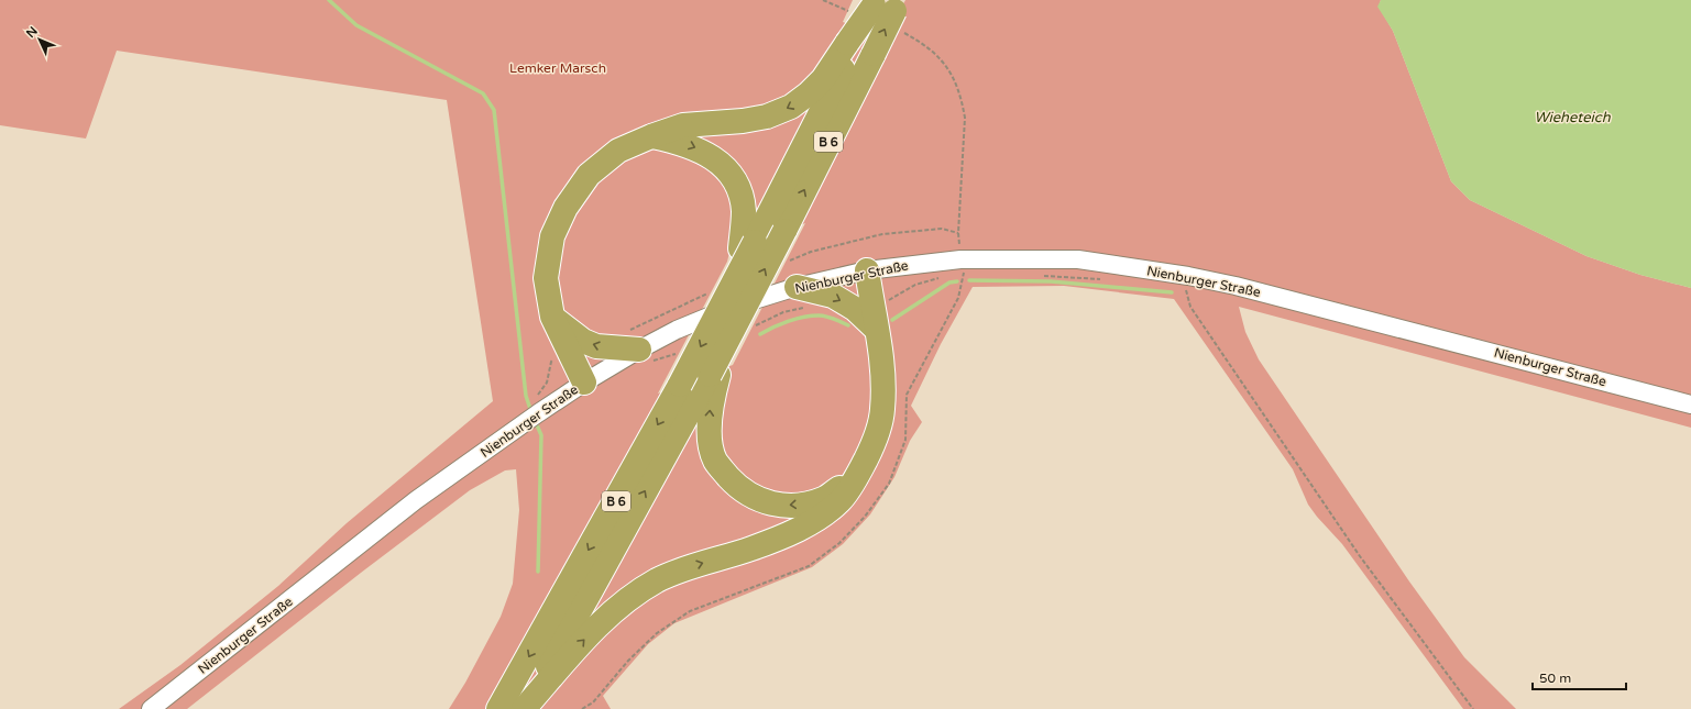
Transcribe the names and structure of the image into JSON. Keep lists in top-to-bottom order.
{
  "streets": {
    "highway": ["B 6"],
    "street": ["Nienburger Straße"]
  },
  "water": ["Wieheteich"],
  "parks": ["Lemker Marsch"],
  "scale_bar": "50 m",
  "north": "top left"
}
